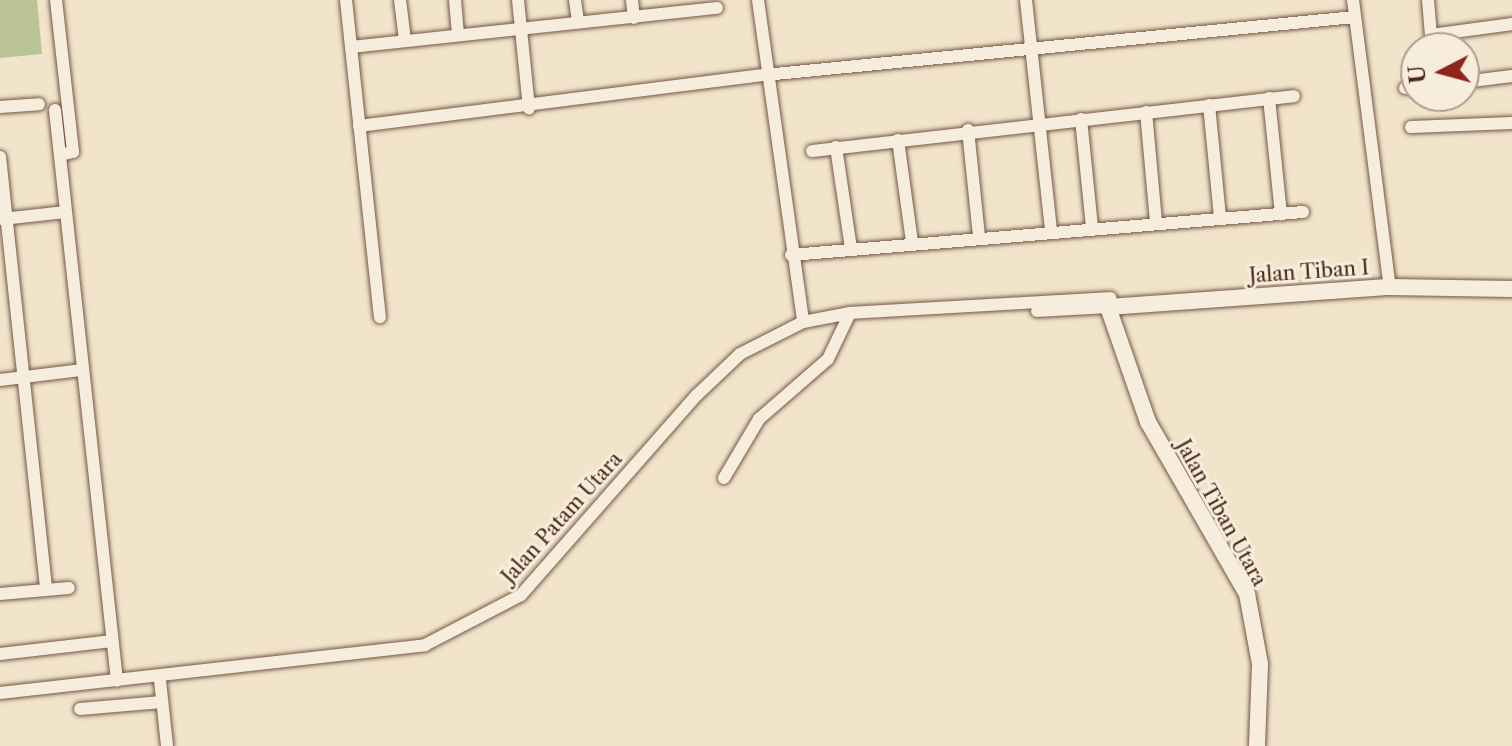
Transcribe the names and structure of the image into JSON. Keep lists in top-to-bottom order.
{
  "streets": {
    "street": ["Jalan Tiban I", "Jalan Tiban Utara", "Jalan Patam Utara"]
  },
  "crossings": [
    ["Jalan Tiban I", "Jalan Tiban Utara"],
    ["Jalan Tiban I", "Jalan Patam Utara"],
    ["Jalan Tiban Utara", "Jalan Patam Utara"]
  ],
  "north": "left"
}
